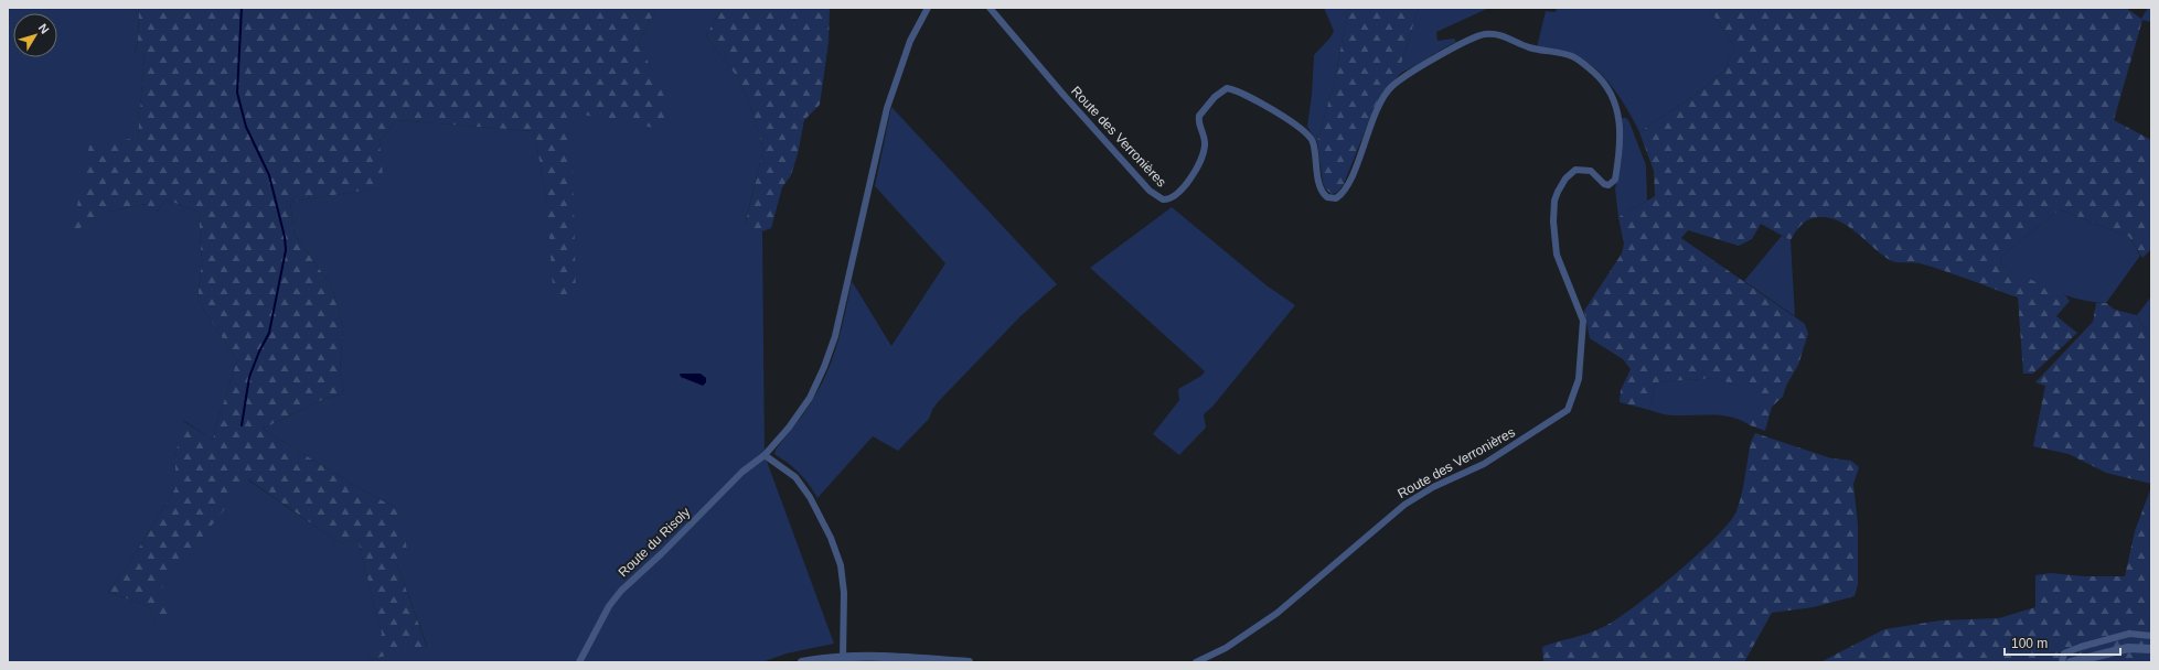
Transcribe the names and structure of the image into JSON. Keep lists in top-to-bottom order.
{
  "streets": {
    "street": ["Route des Verronières", "Route du Risoly"]
  },
  "scale_bar": "100 m",
  "north": "top right"
}
